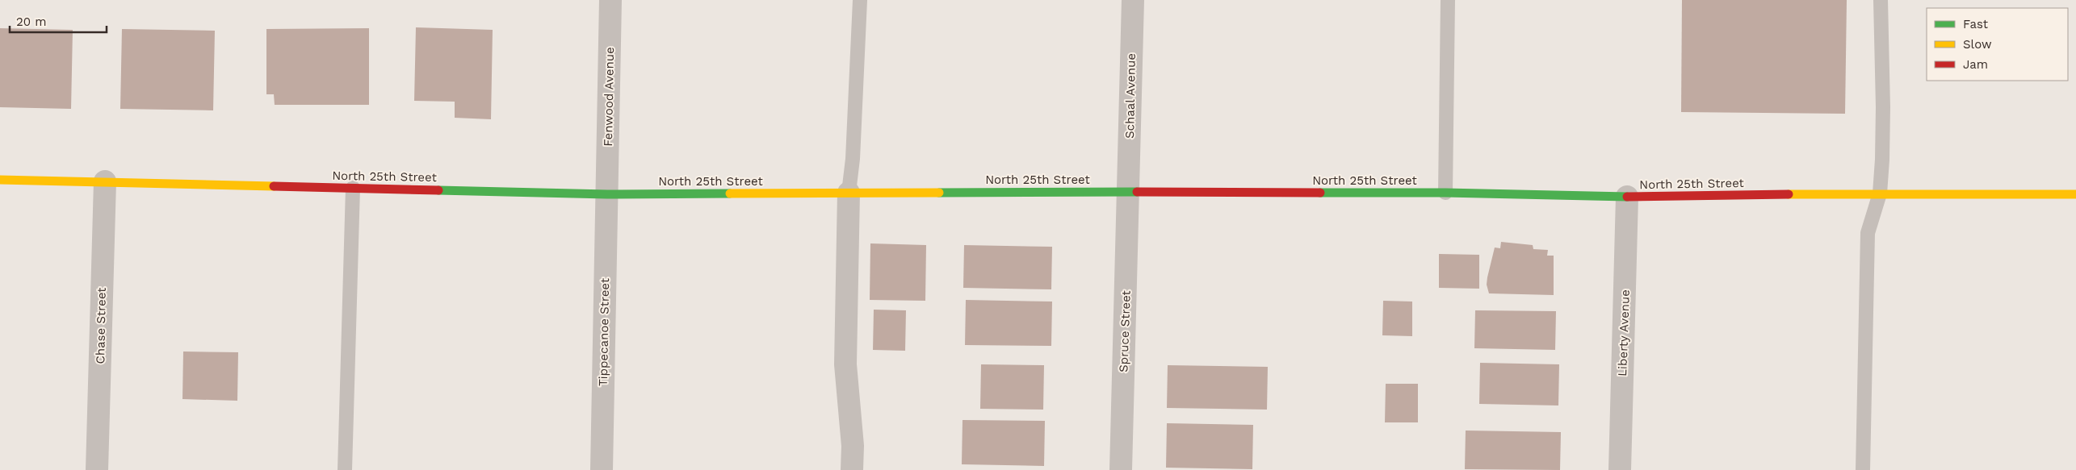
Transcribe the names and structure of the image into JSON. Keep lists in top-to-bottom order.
{
  "streets": {
    "street": [
      "Schaal Avenue",
      "Fenwood Avenue",
      "North 25th Street",
      "Chase Street",
      "Spruce Street",
      "Tippecanoe Street",
      "Liberty Avenue"
    ]
  },
  "crossings": [
    ["Schaal Avenue", "North 25th Street"],
    ["Schaal Avenue", "Spruce Street"],
    ["Fenwood Avenue", "North 25th Street"],
    ["Fenwood Avenue", "Tippecanoe Street"],
    ["North 25th Street", "Chase Street"],
    ["North 25th Street", "Spruce Street"],
    ["North 25th Street", "Tippecanoe Street"],
    ["North 25th Street", "Liberty Avenue"]
  ],
  "legend": ["Fast", "Slow", "Jam"],
  "scale_bar": "20 m"
}
